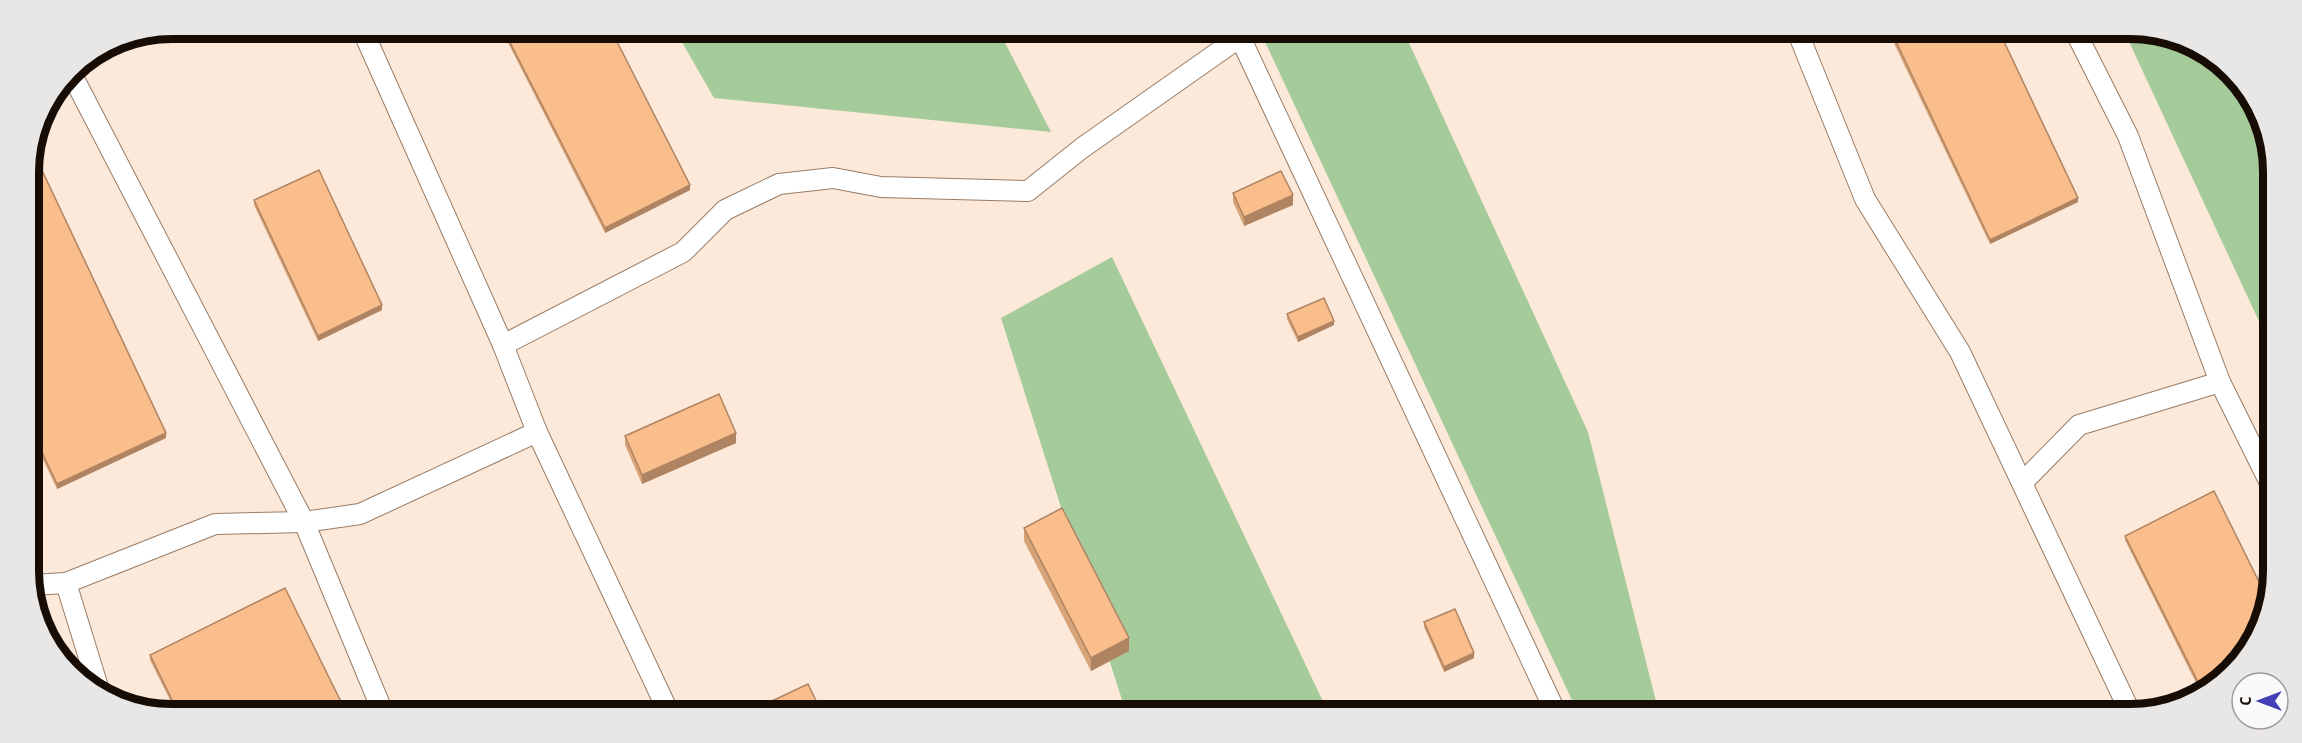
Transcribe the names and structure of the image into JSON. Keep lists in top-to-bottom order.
{
  "north": "left"
}
